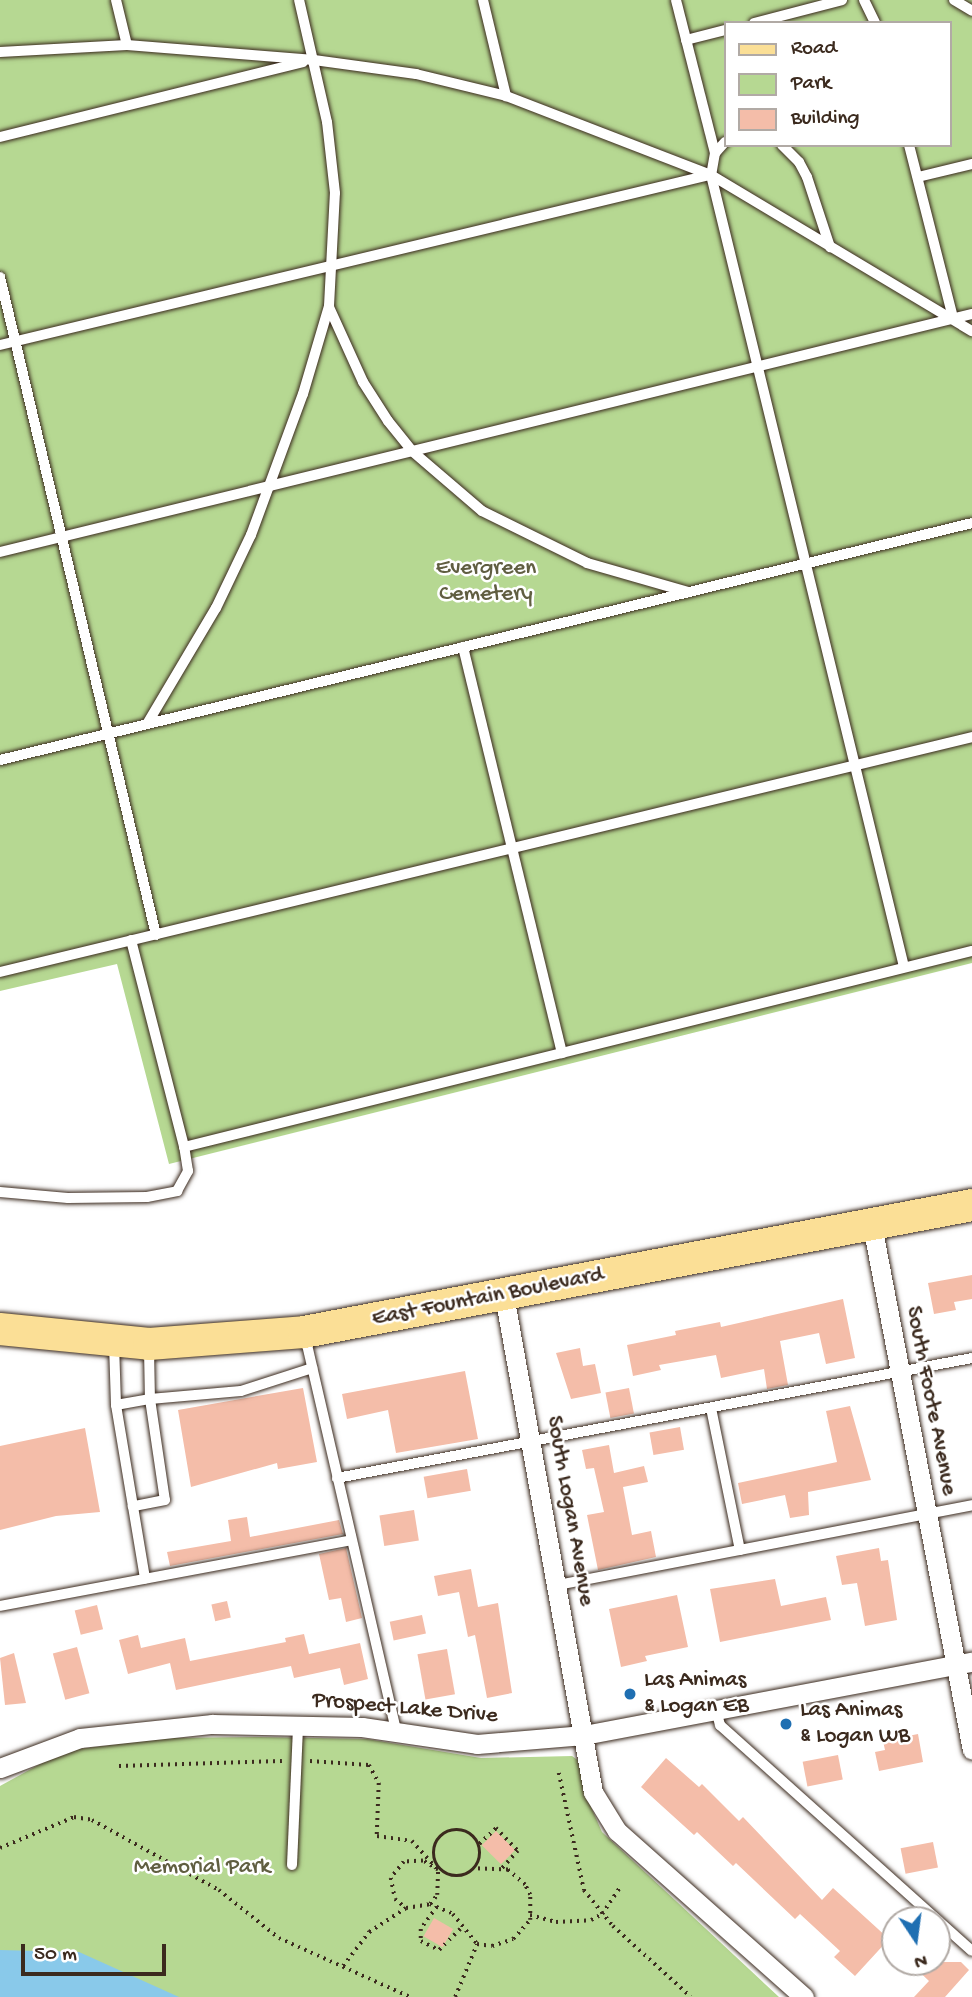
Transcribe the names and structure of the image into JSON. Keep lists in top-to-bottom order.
{
  "streets": {
    "main road": ["East Fountain Boulevard"],
    "street": ["South Foote Avenue", "South Logan Avenue", "Prospect Lake Drive"]
  },
  "crossings": [
    ["East Fountain Boulevard", "South Foote Avenue"],
    ["East Fountain Boulevard", "South Logan Avenue"],
    ["South Foote Avenue", "Prospect Lake Drive"],
    ["South Logan Avenue", "Prospect Lake Drive"]
  ],
  "parks": ["Evergreen Cemetery", "Memorial Park"],
  "places": ["Las Animas & Logan EB", "Las Animas & Logan WB"],
  "legend": ["Road", "Park", "Building"],
  "scale_bar": "50 m",
  "north": "bottom"
}
